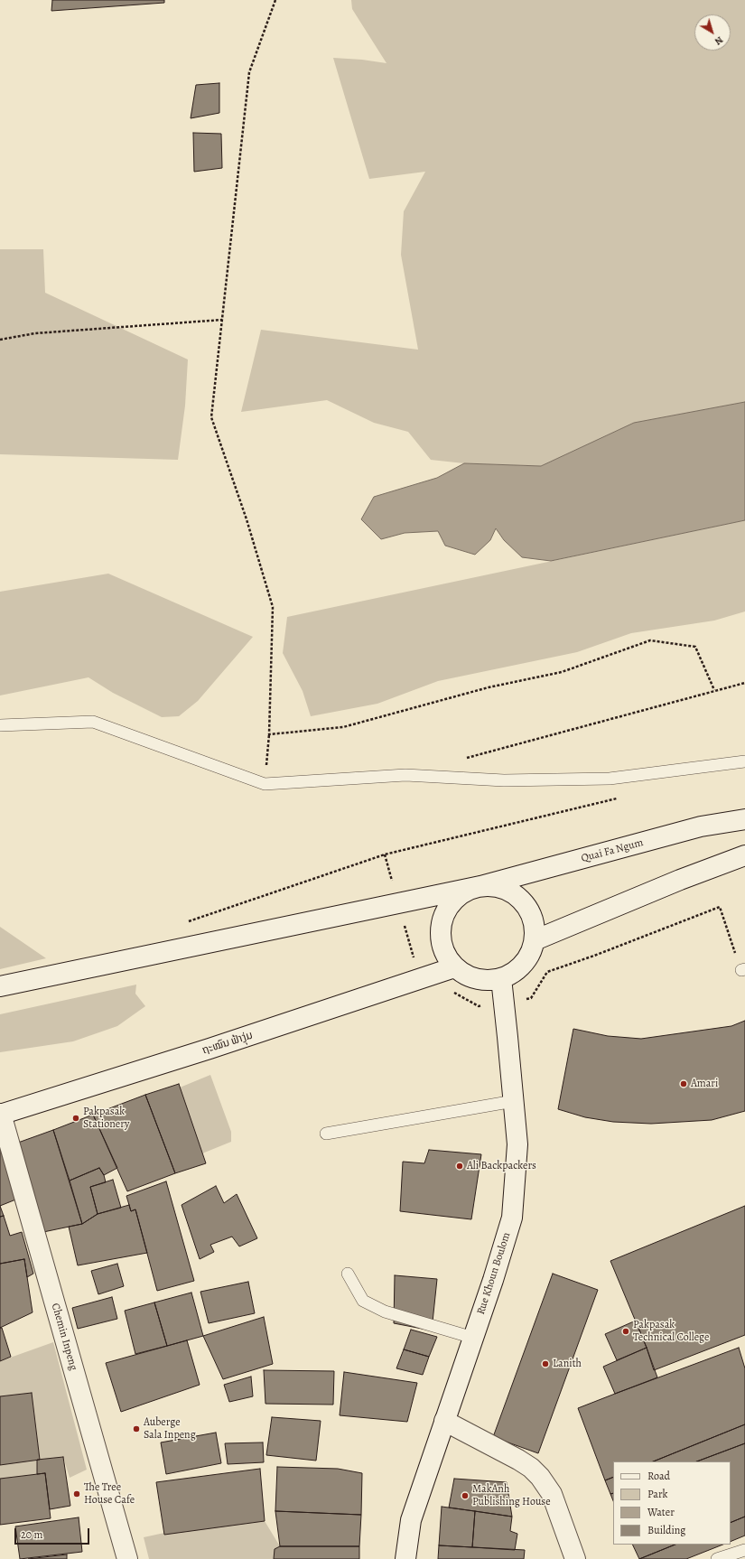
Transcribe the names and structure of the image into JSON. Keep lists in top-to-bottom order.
{
  "streets": {
    "street": [
      "Quai Fa Ngum",
      "ຖະໝົນ ຟ້າງຸ່ມ",
      "Rue Khoun Boulom",
      "Chemin Inpeng"
    ]
  },
  "crossings": [
    ["Quai Fa Ngum", "ຖະໝົນ ຟ້າງຸ່ມ"],
    ["Quai Fa Ngum", "Rue Khoun Boulom"],
    ["ຖະໝົນ ຟ້າງຸ່ມ", "Rue Khoun Boulom"],
    ["ຖະໝົນ ຟ້າງຸ່ມ", "Chemin Inpeng"]
  ],
  "places": [
    "Amari",
    "Pakpasak Stationery",
    "Ali Backpackers",
    "Pakpasak Technical College",
    "Lanith",
    "Auberge Sala Inpeng",
    "The Tree House Cafe",
    "MakAnh Publishing House"
  ],
  "legend": [
    "Road",
    "Park",
    "Water",
    "Building"
  ],
  "scale_bar": "20 m",
  "north": "bottom right"
}
